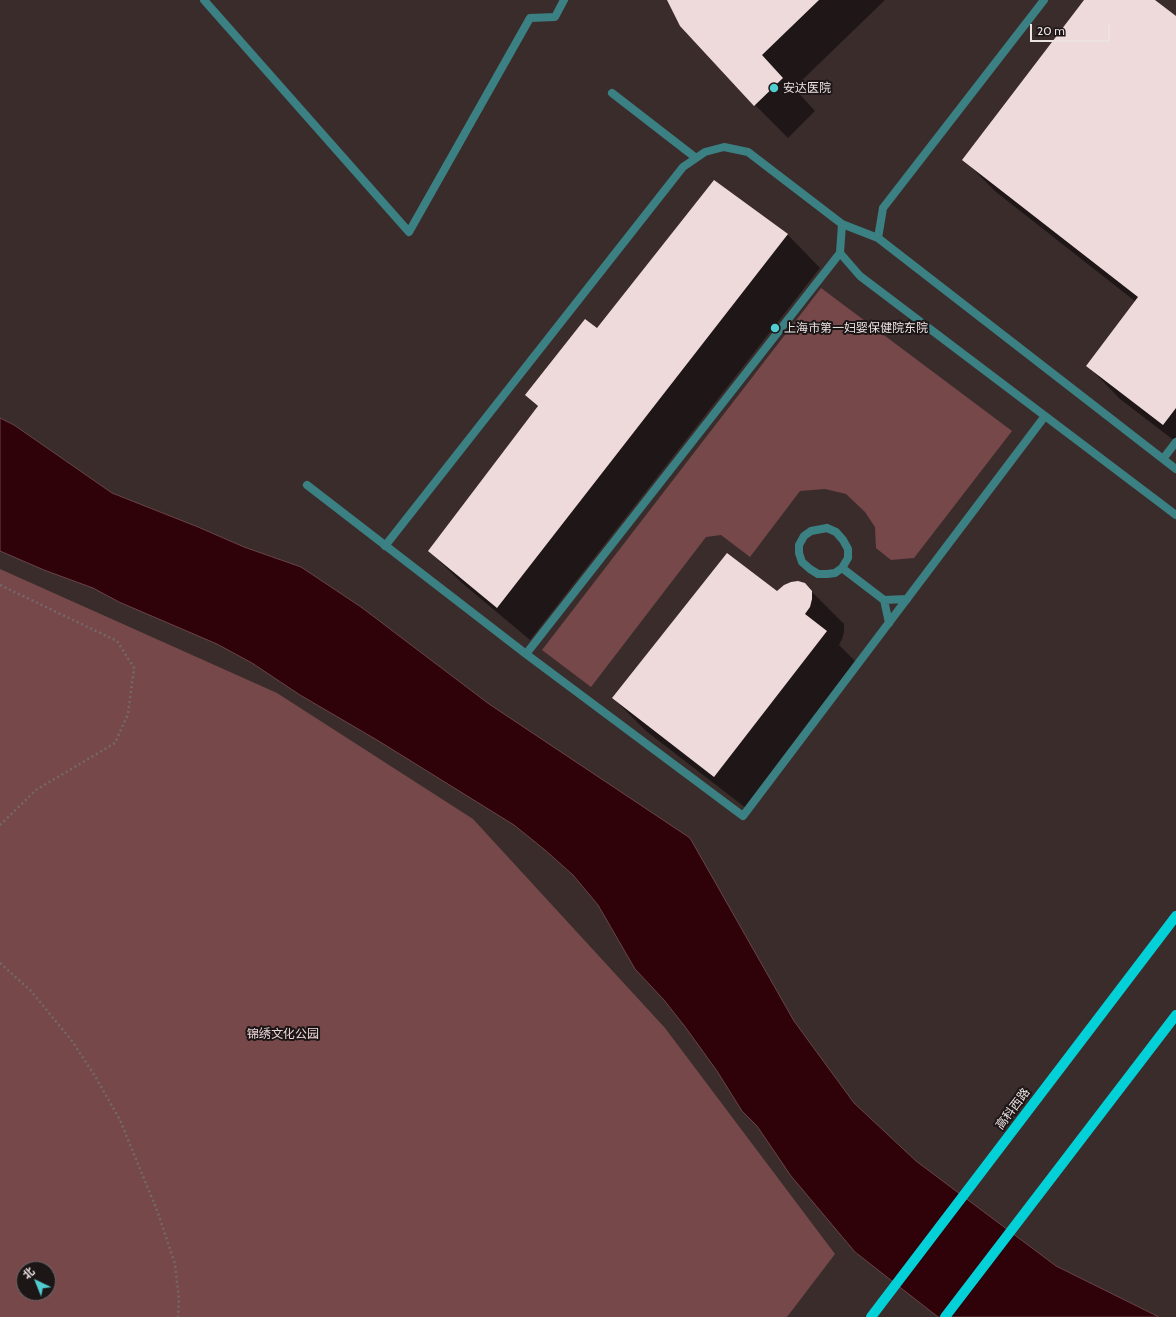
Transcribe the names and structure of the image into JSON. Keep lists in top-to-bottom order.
{
  "streets": {
    "main road": ["高科西路"]
  },
  "parks": ["锦绣文化公园"],
  "places": ["安达医院", "上海市第一妇婴保健院东院"],
  "scale_bar": "20 m",
  "north": "top left"
}
